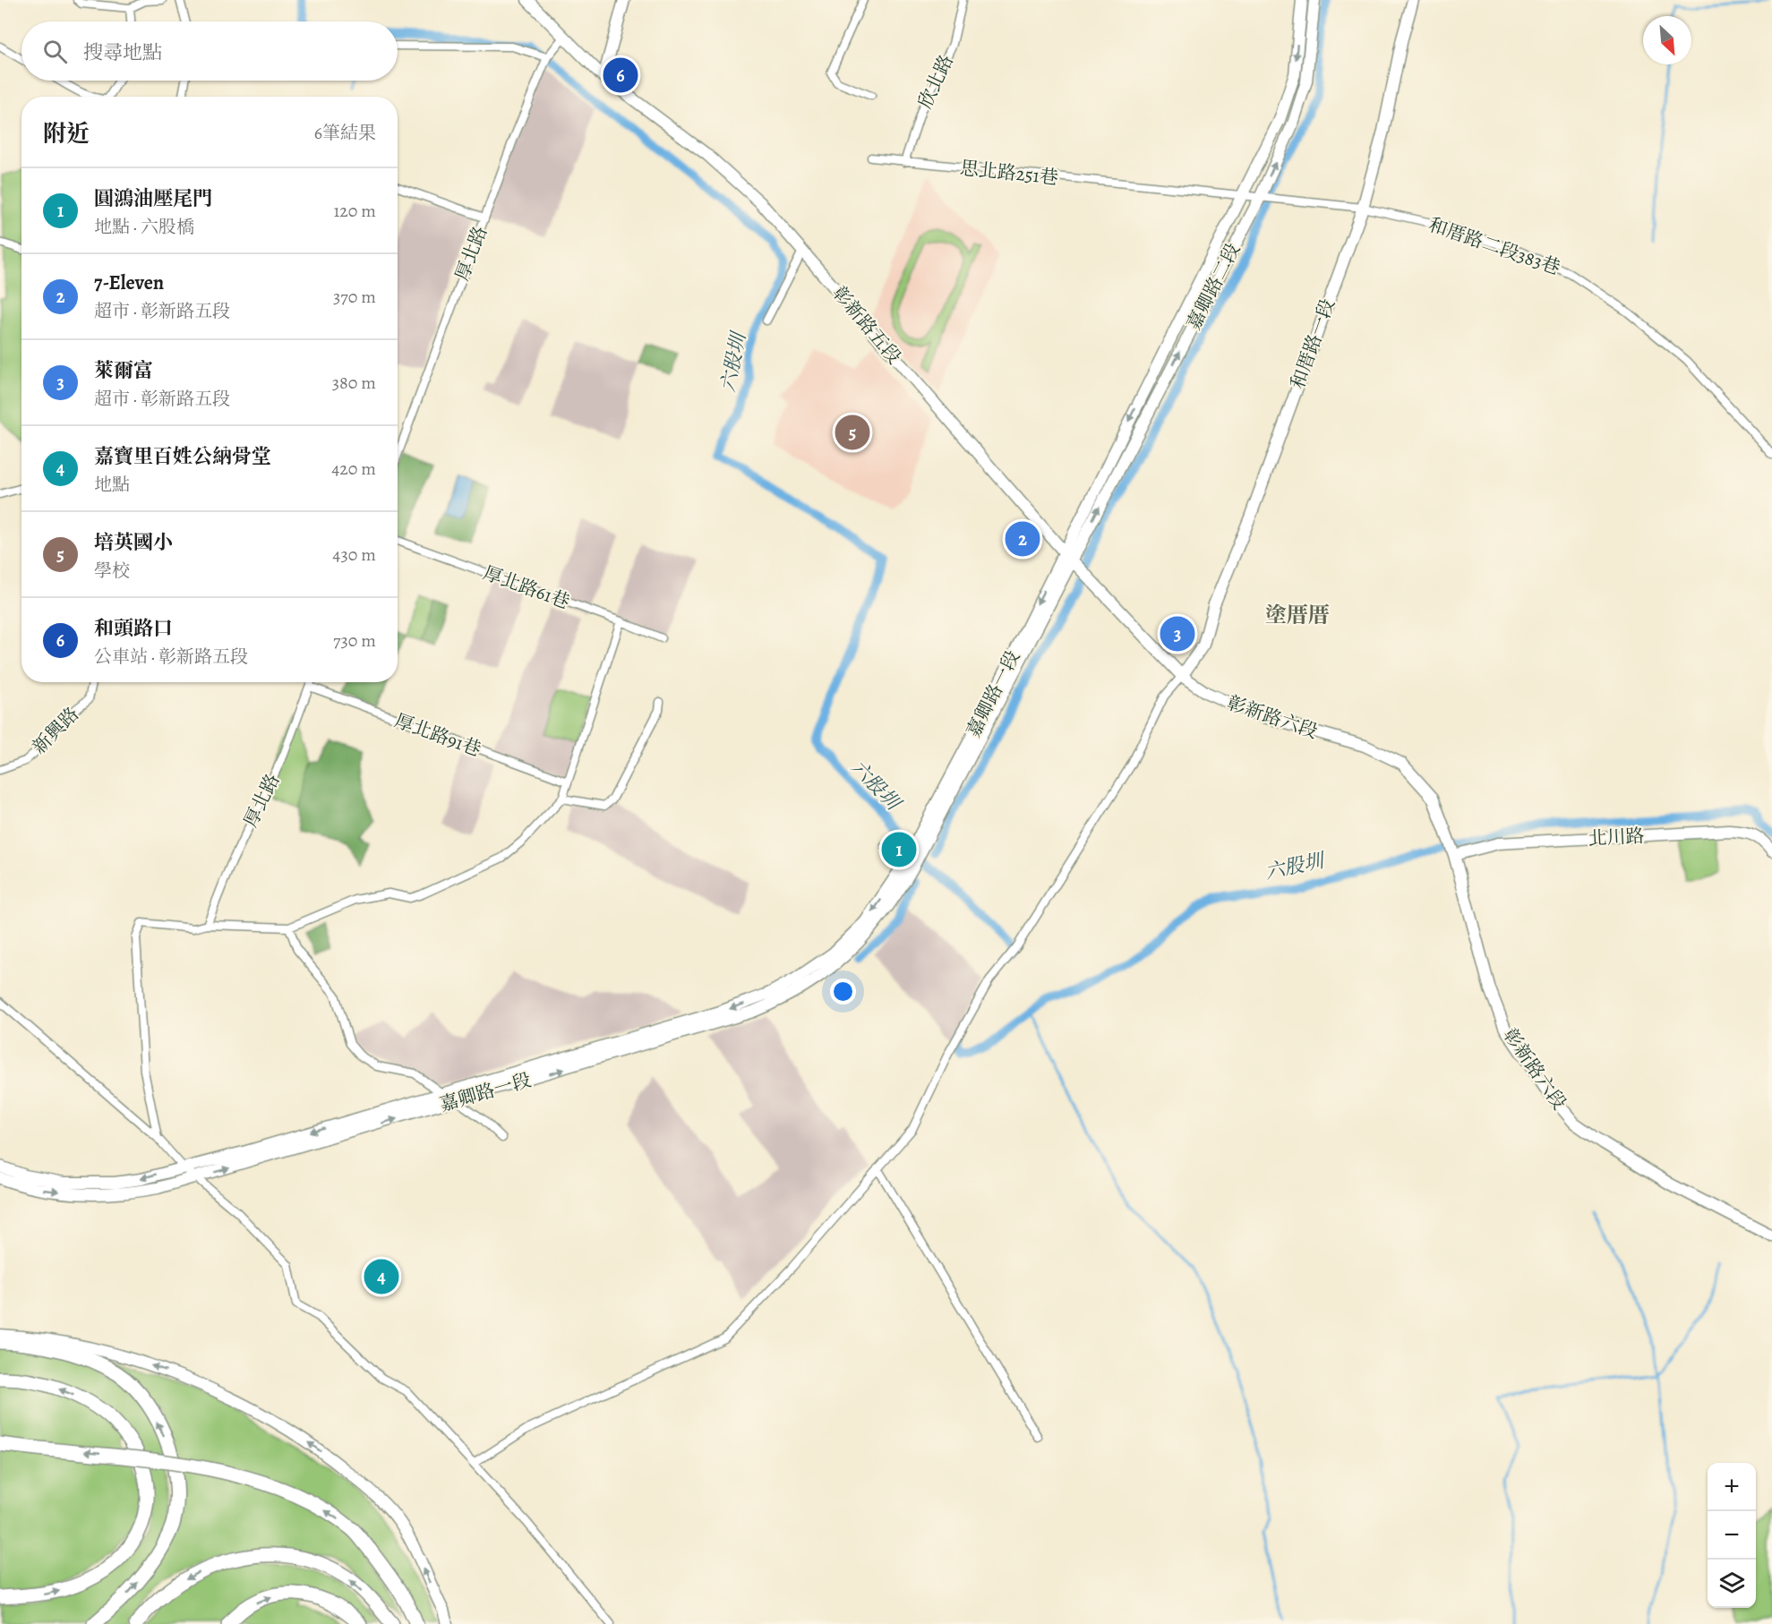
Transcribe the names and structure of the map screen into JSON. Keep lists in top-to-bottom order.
{
  "streets": {
    "street": [
      "欣北路",
      "思北路251巷",
      "和厝路二段383巷",
      "厚北路",
      "嘉卿路二段",
      "彰新路五段",
      "和厝路一段",
      "厚北路61巷",
      "嘉卿路一段",
      "彰新路六段",
      "新興路",
      "厚北路91巷",
      "北川路"
    ]
  },
  "crossings": [
    ["欣北路", "思北路251巷"],
    ["思北路251巷", "和厝路二段383巷"],
    ["和厝路二段383巷", "嘉卿路二段"],
    ["和厝路二段383巷", "和厝路一段"],
    ["厚北路", "彰新路五段"],
    ["厚北路", "厚北路91巷"],
    ["嘉卿路二段", "彰新路五段"],
    ["嘉卿路二段", "嘉卿路一段"],
    ["彰新路五段", "和厝路一段"],
    ["彰新路五段", "嘉卿路一段"],
    ["彰新路五段", "彰新路六段"],
    ["和厝路一段", "彰新路六段"],
    ["彰新路六段", "北川路"]
  ],
  "districts": ["塗厝厝"],
  "water": ["六股圳"],
  "north": "bottom right",
  "page": {
    "search": "搜尋地點",
    "pins": [
      "6",
      "5",
      "2",
      "3",
      "1",
      "4"
    ],
    "heading": ["附近", "6筆結果"],
    "list": [
      {
        "mark": "1",
        "name": "圓鴻油壓尾門",
        "note": "地點 · 六股橋",
        "value": "120 m"
      },
      {
        "mark": "2",
        "name": "7-Eleven",
        "note": "超市 · 彰新路五段",
        "value": "370 m"
      },
      {
        "mark": "3",
        "name": "萊爾富",
        "note": "超市 · 彰新路五段",
        "value": "380 m"
      },
      {
        "mark": "4",
        "name": "嘉寶里百姓公納骨堂",
        "note": "地點",
        "value": "420 m"
      },
      {
        "mark": "5",
        "name": "培英國小",
        "note": "學校",
        "value": "430 m"
      },
      {
        "mark": "6",
        "name": "和頭路口",
        "note": "公車站 · 彰新路五段",
        "value": "730 m"
      }
    ],
    "map_buttons": ["+", "−"]
  }
}
